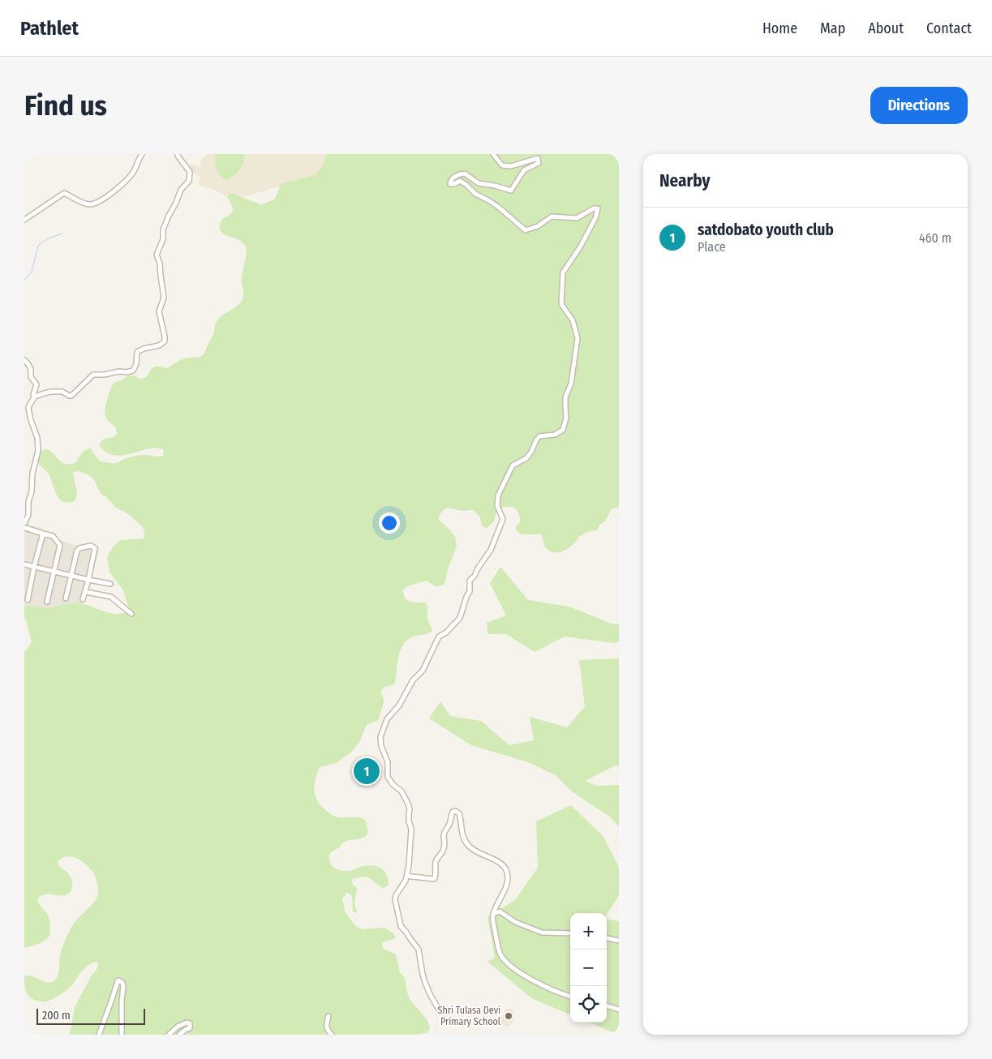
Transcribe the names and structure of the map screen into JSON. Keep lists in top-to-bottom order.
{
  "places": ["Shri Tulasa Devi Primary School"],
  "scale_bar": "200 m",
  "page": {
    "header": "Pathlet",
    "nav": [
      "Home",
      "Map",
      "About",
      "Contact"
    ],
    "buttons": "Directions",
    "title": "Find us",
    "heading": "Nearby",
    "list": [
      {
        "mark": "1",
        "name": "satdobato youth club",
        "note": "Place",
        "value": "460 m"
      }
    ],
    "pins": "1",
    "map_buttons": ["+", "−"],
    "scale": "200 m"
  }
}
